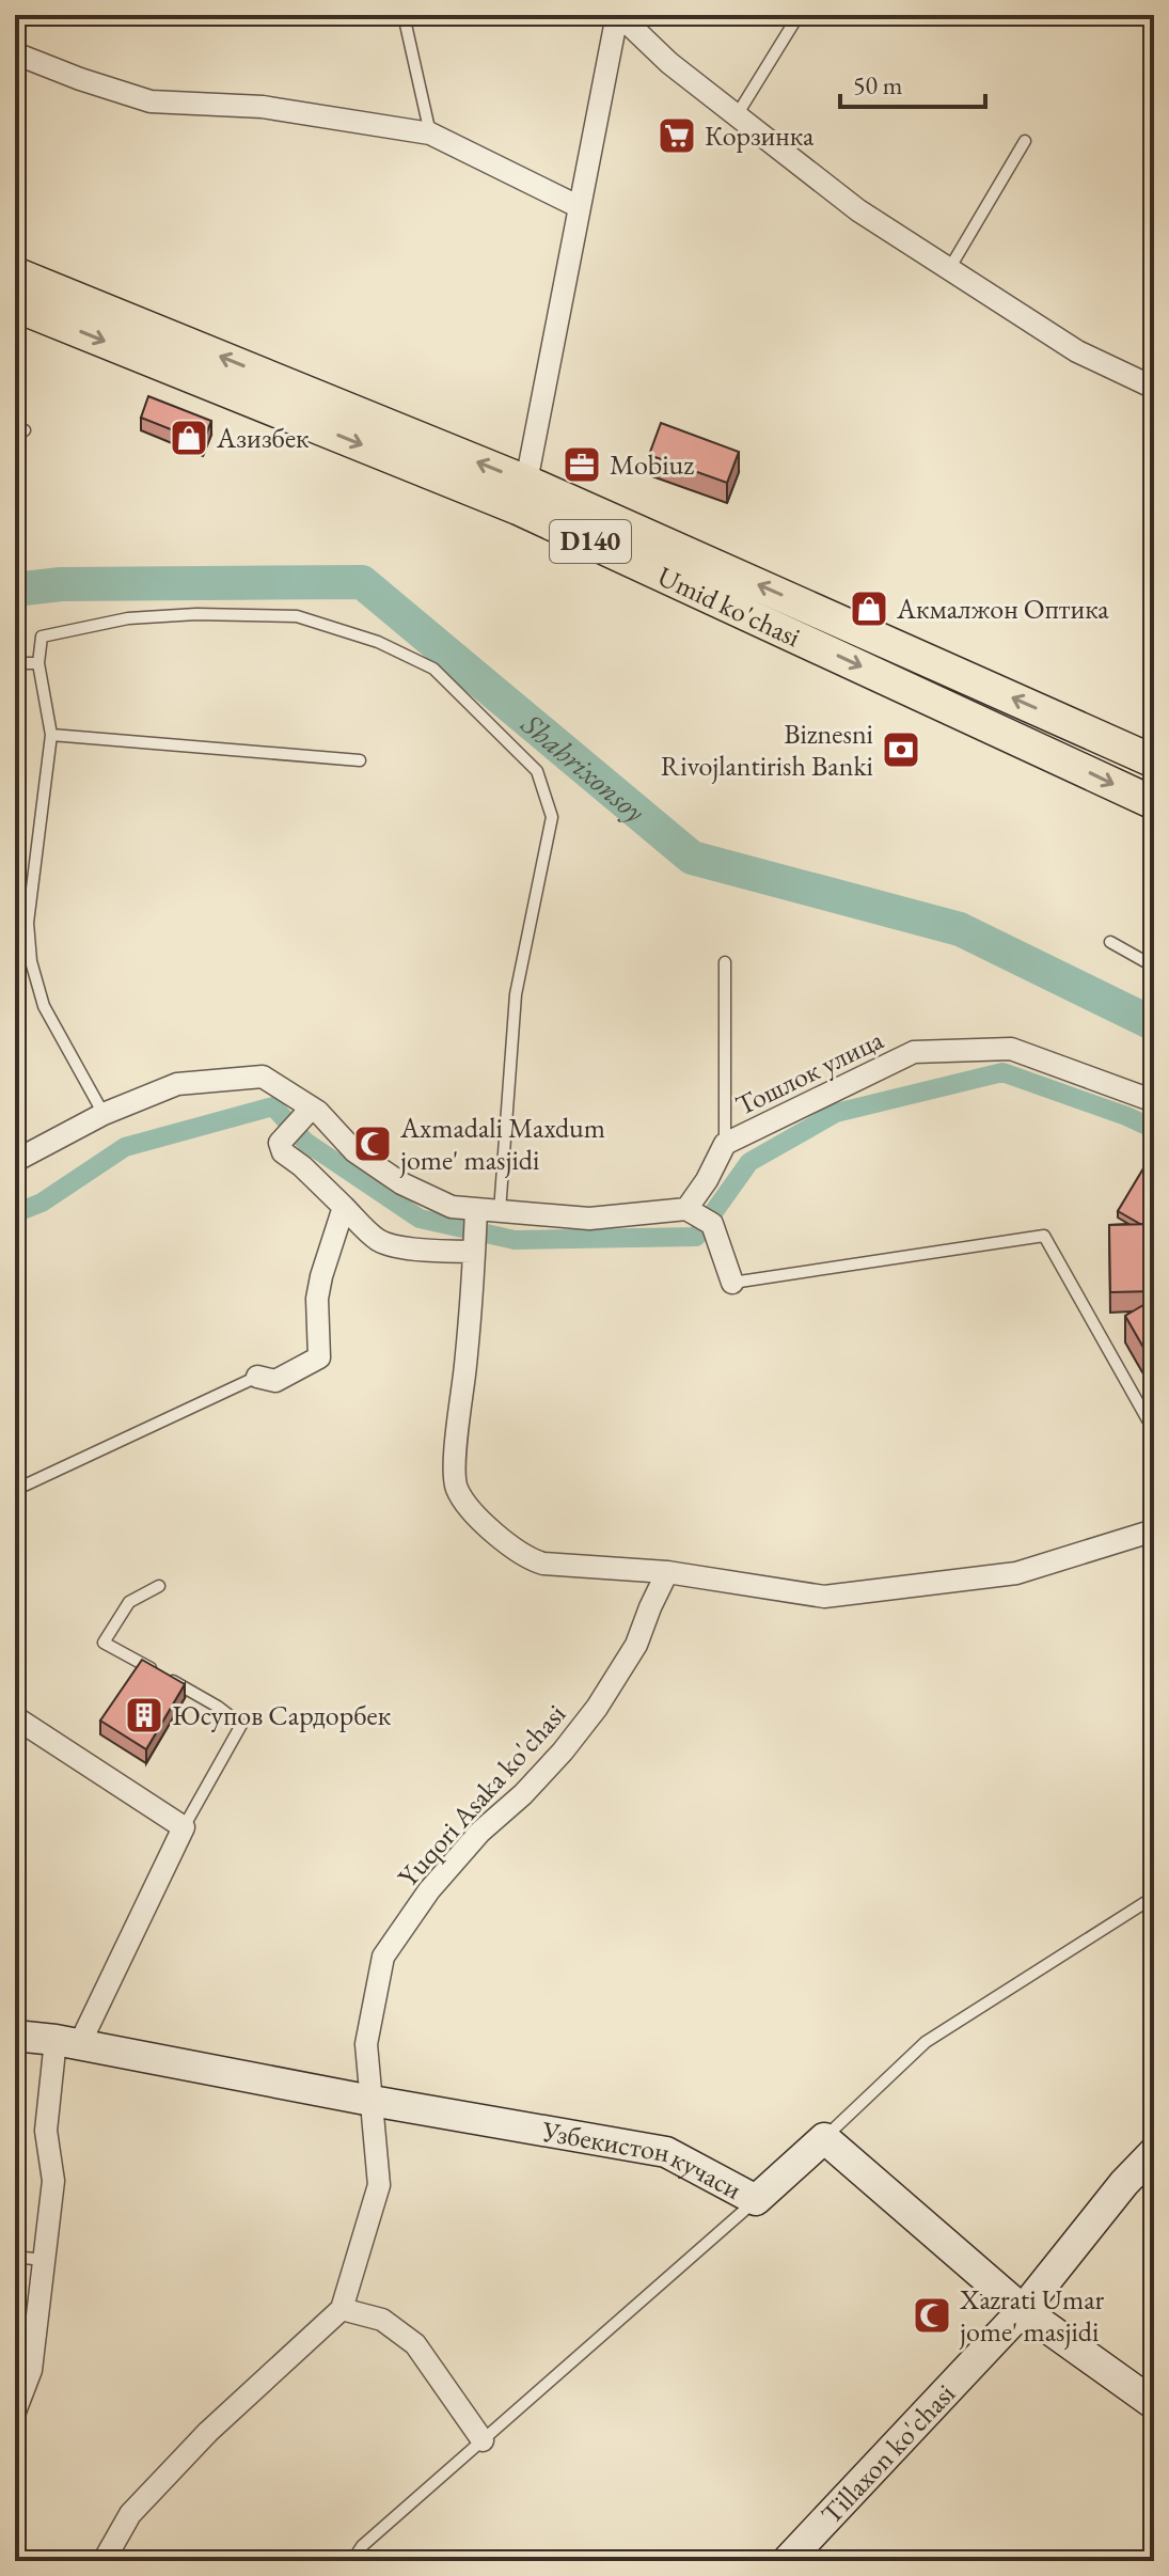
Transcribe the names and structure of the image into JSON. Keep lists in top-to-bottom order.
{
  "streets": {
    "main road": ["D140", "Umid ko'chasi"],
    "street": [
      "Тошлок улица",
      "Yuqori Asaka ko'chasi",
      "Узбекистон кучаси",
      "Tillaxon ko'chasi"
    ]
  },
  "crossings": [
    ["Yuqori Asaka ko'chasi", "Узбекистон кучаси"]
  ],
  "water": ["Shahrixonsoy"],
  "places": {
    "supermarket": ["Корзинка"],
    "shop": ["Азизбек", "Акмалжон Оптика"],
    "office": ["Mobiuz"],
    "bank": ["Biznesni Rivojlantirish Banki"],
    "mosque": ["Axmadali Maxdum jome' masjidi", "Xazrati Umar jome' masjidi"],
    "building": ["Юсупов Сардорбек"]
  },
  "scale_bar": "50 m"
}
